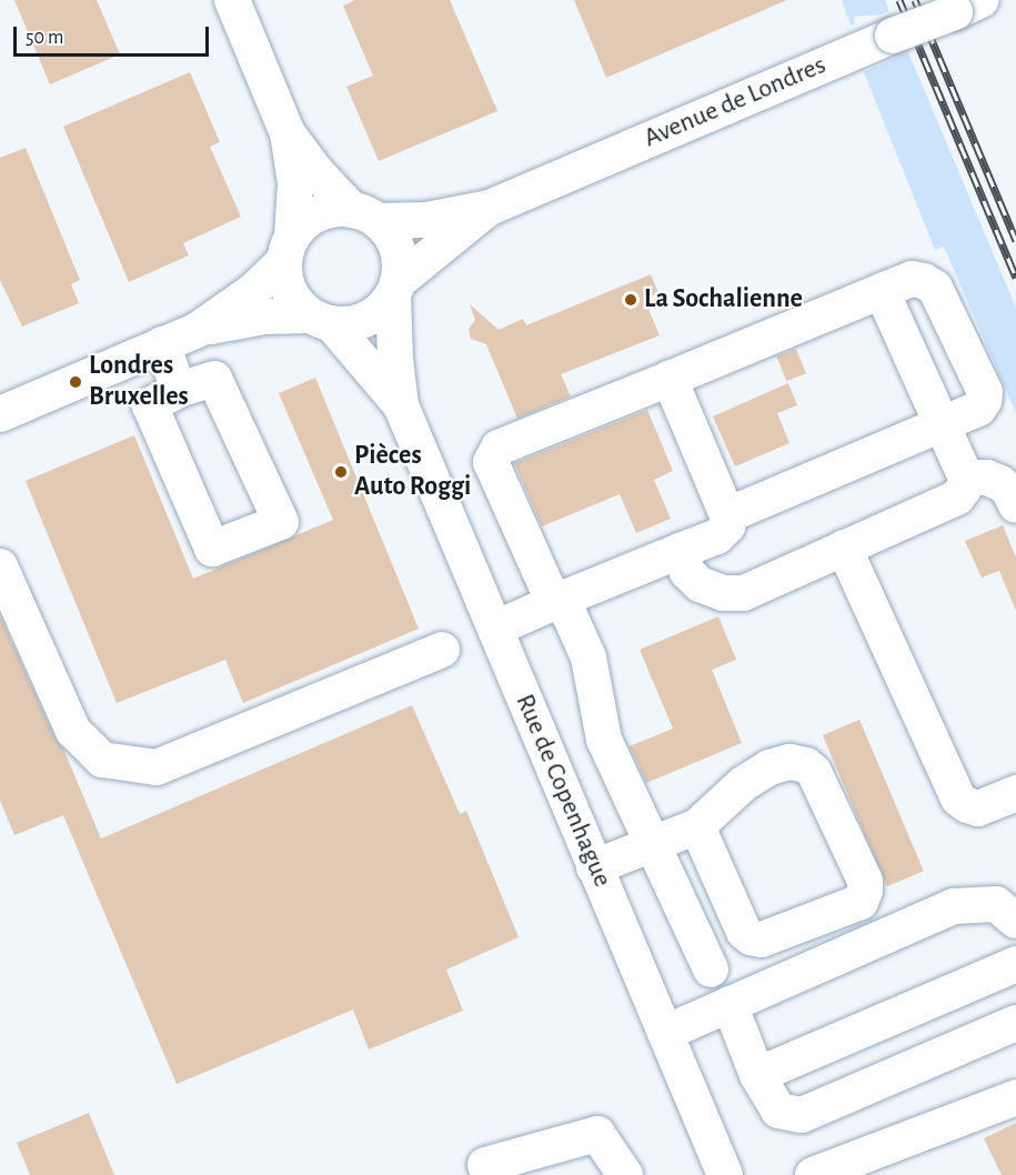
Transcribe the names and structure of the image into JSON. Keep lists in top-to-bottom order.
{
  "streets": {
    "street": ["Avenue de Londres", "Rue de Copenhague"]
  },
  "crossings": [
    ["Avenue de Londres", "Rue de Copenhague"]
  ],
  "places": ["La Sochalienne", "Londres Bruxelles", "Pièces Auto Roggi"],
  "scale_bar": "50 m"
}
